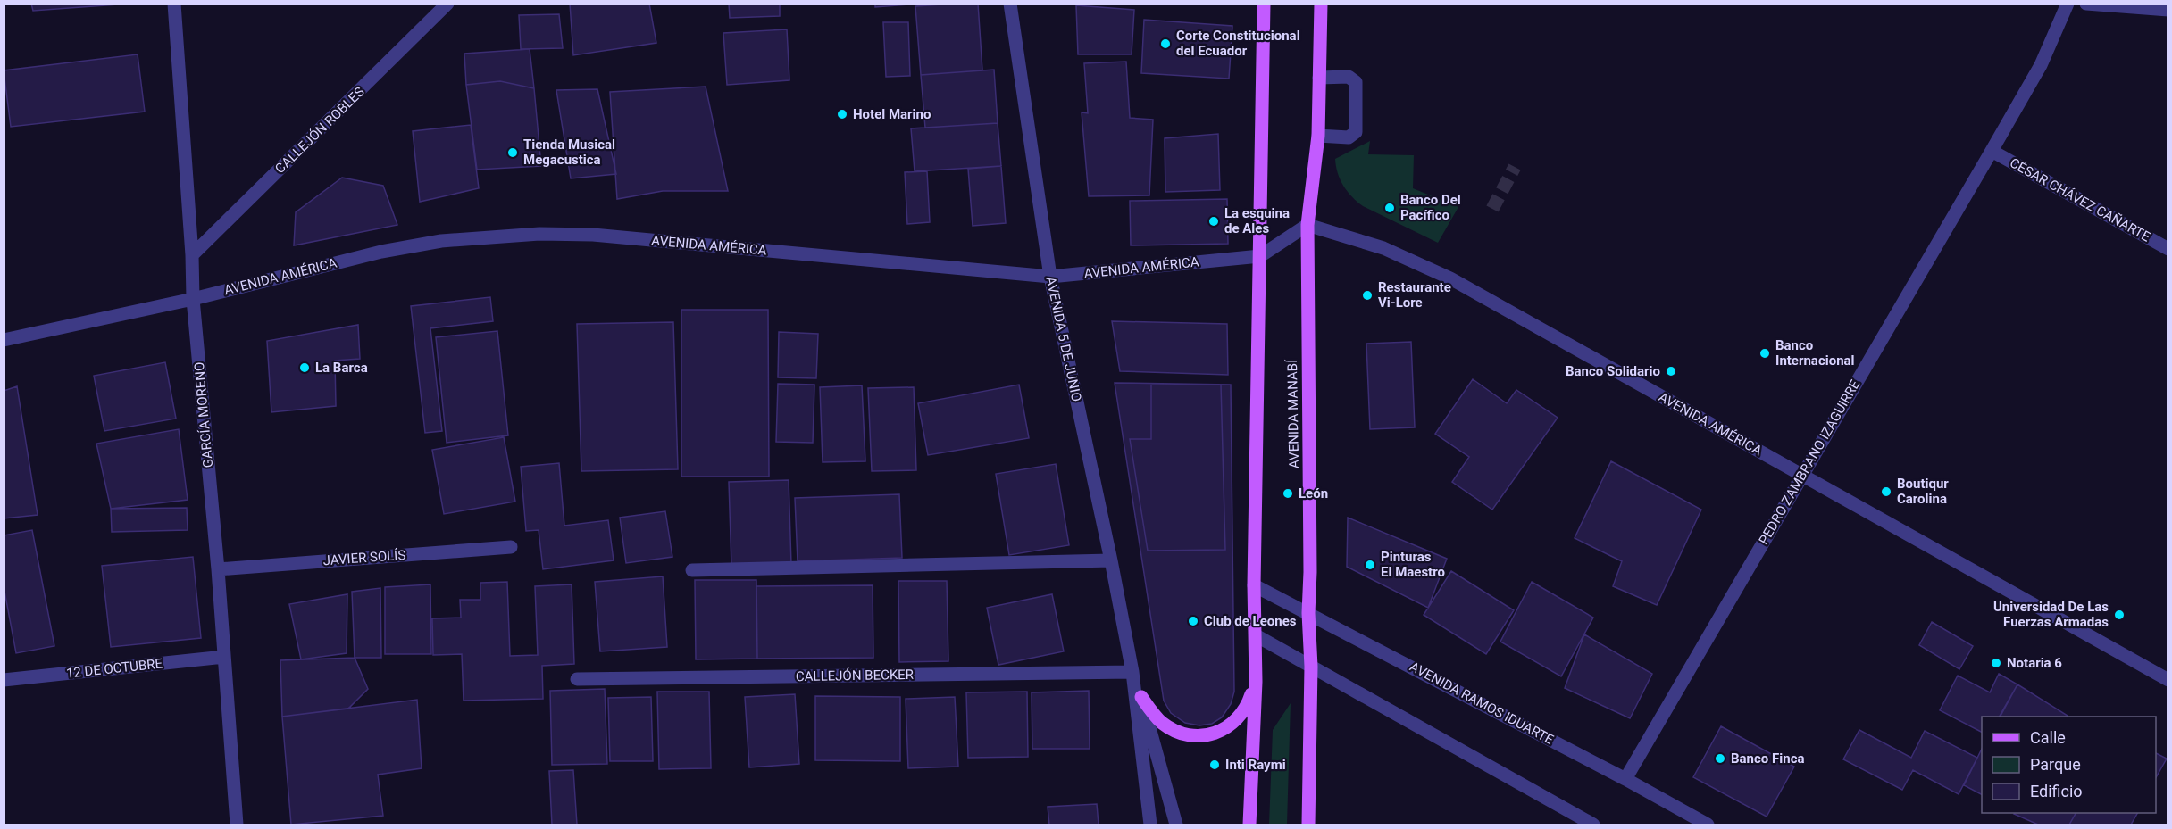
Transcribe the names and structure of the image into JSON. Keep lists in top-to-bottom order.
{
  "streets": {
    "main road": ["AVENIDA MANABÍ"],
    "street": [
      "CALLEJÓN ROBLES",
      "CÉSAR CHÁVEZ CAÑARTE",
      "AVENIDA AMÉRICA",
      "AVENIDA 5 DE JUNIO",
      "GARCÍA MORENO",
      "PEDRO ZAMBRANO IZAGUIRRE",
      "JAVIER SOLÍS",
      "12 DE OCTUBRE",
      "CALLEJÓN BECKER",
      "AVENIDA RAMOS IDUARTE"
    ]
  },
  "crossings": [
    ["CALLEJÓN ROBLES", "GARCÍA MORENO"],
    ["CÉSAR CHÁVEZ CAÑARTE", "PEDRO ZAMBRANO IZAGUIRRE"],
    ["AVENIDA AMÉRICA", "AVENIDA 5 DE JUNIO"],
    ["AVENIDA AMÉRICA", "AVENIDA MANABÍ"],
    ["AVENIDA AMÉRICA", "GARCÍA MORENO"],
    ["AVENIDA AMÉRICA", "PEDRO ZAMBRANO IZAGUIRRE"],
    ["AVENIDA 5 DE JUNIO", "CALLEJÓN BECKER"],
    ["AVENIDA MANABÍ", "AVENIDA RAMOS IDUARTE"],
    ["GARCÍA MORENO", "JAVIER SOLÍS"],
    ["GARCÍA MORENO", "12 DE OCTUBRE"],
    ["PEDRO ZAMBRANO IZAGUIRRE", "AVENIDA RAMOS IDUARTE"]
  ],
  "places": [
    "Corte Constitucional del Ecuador",
    "Hotel Marino",
    "Tienda Musical Megacustica",
    "Banco Del Pacífico",
    "La esquina de Ales",
    "Restaurante Vi-Lore",
    "Banco Internacional",
    "La Barca",
    "Banco Solidario",
    "Boutiqur Carolina",
    "León",
    "Pinturas El Maestro",
    "Universidad De Las Fuerzas Armadas",
    "Club de Leones",
    "Notaria 6",
    "Banco Finca",
    "Inti Raymi"
  ],
  "legend": ["Calle", "Parque", "Edificio"]
}
